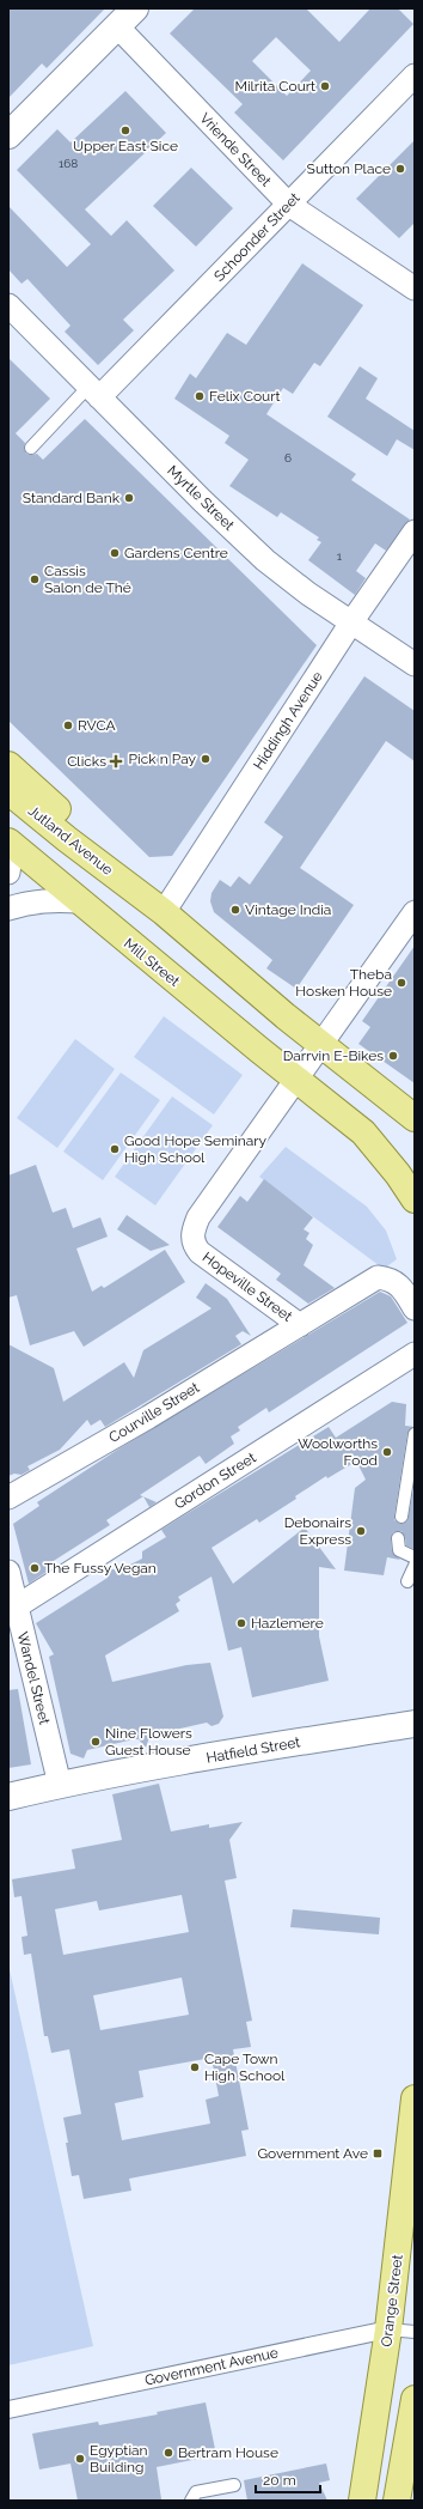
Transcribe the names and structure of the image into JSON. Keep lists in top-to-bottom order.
{
  "streets": {
    "main road": ["Jutland Avenue", "Mill Street", "Orange Street"],
    "street": [
      "Vriende Street",
      "Schoonder Street",
      "Myrtle Street",
      "Hiddingh Avenue",
      "Hopeville Street",
      "Courville Street",
      "Gordon Street",
      "Wandel Street",
      "Hatfield Street",
      "Government Avenue"
    ]
  },
  "crossings": [
    ["Vriende Street", "Schoonder Street"],
    ["Schoonder Street", "Myrtle Street"],
    ["Myrtle Street", "Hiddingh Avenue"],
    ["Mill Street", "Hopeville Street"],
    ["Hopeville Street", "Courville Street"],
    ["Gordon Street", "Wandel Street"],
    ["Wandel Street", "Hatfield Street"],
    ["Orange Street", "Government Avenue"]
  ],
  "places": {
    "other": [
      "Milrita Court",
      "Upper East Sice",
      "Sutton Place",
      "Felix Court",
      "Standard Bank",
      "Gardens Centre",
      "Cassis Salon de Thé",
      "RVCA",
      "Pick n Pay",
      "Vintage India",
      "Theba Hosken House",
      "Darrvin E-Bikes",
      "Good Hope Seminary High School",
      "Woolworths Food",
      "Debonairs Express",
      "The Fussy Vegan",
      "Hazlemere",
      "Nine Flowers Guest House",
      "Cape Town High School",
      "Bertram House",
      "Egyptian Building"
    ],
    "health": ["Clicks"],
    "transit": ["Government Ave"]
  },
  "house_numbers": ["168", "6", "1"],
  "scale_bar": "20 m"
}
